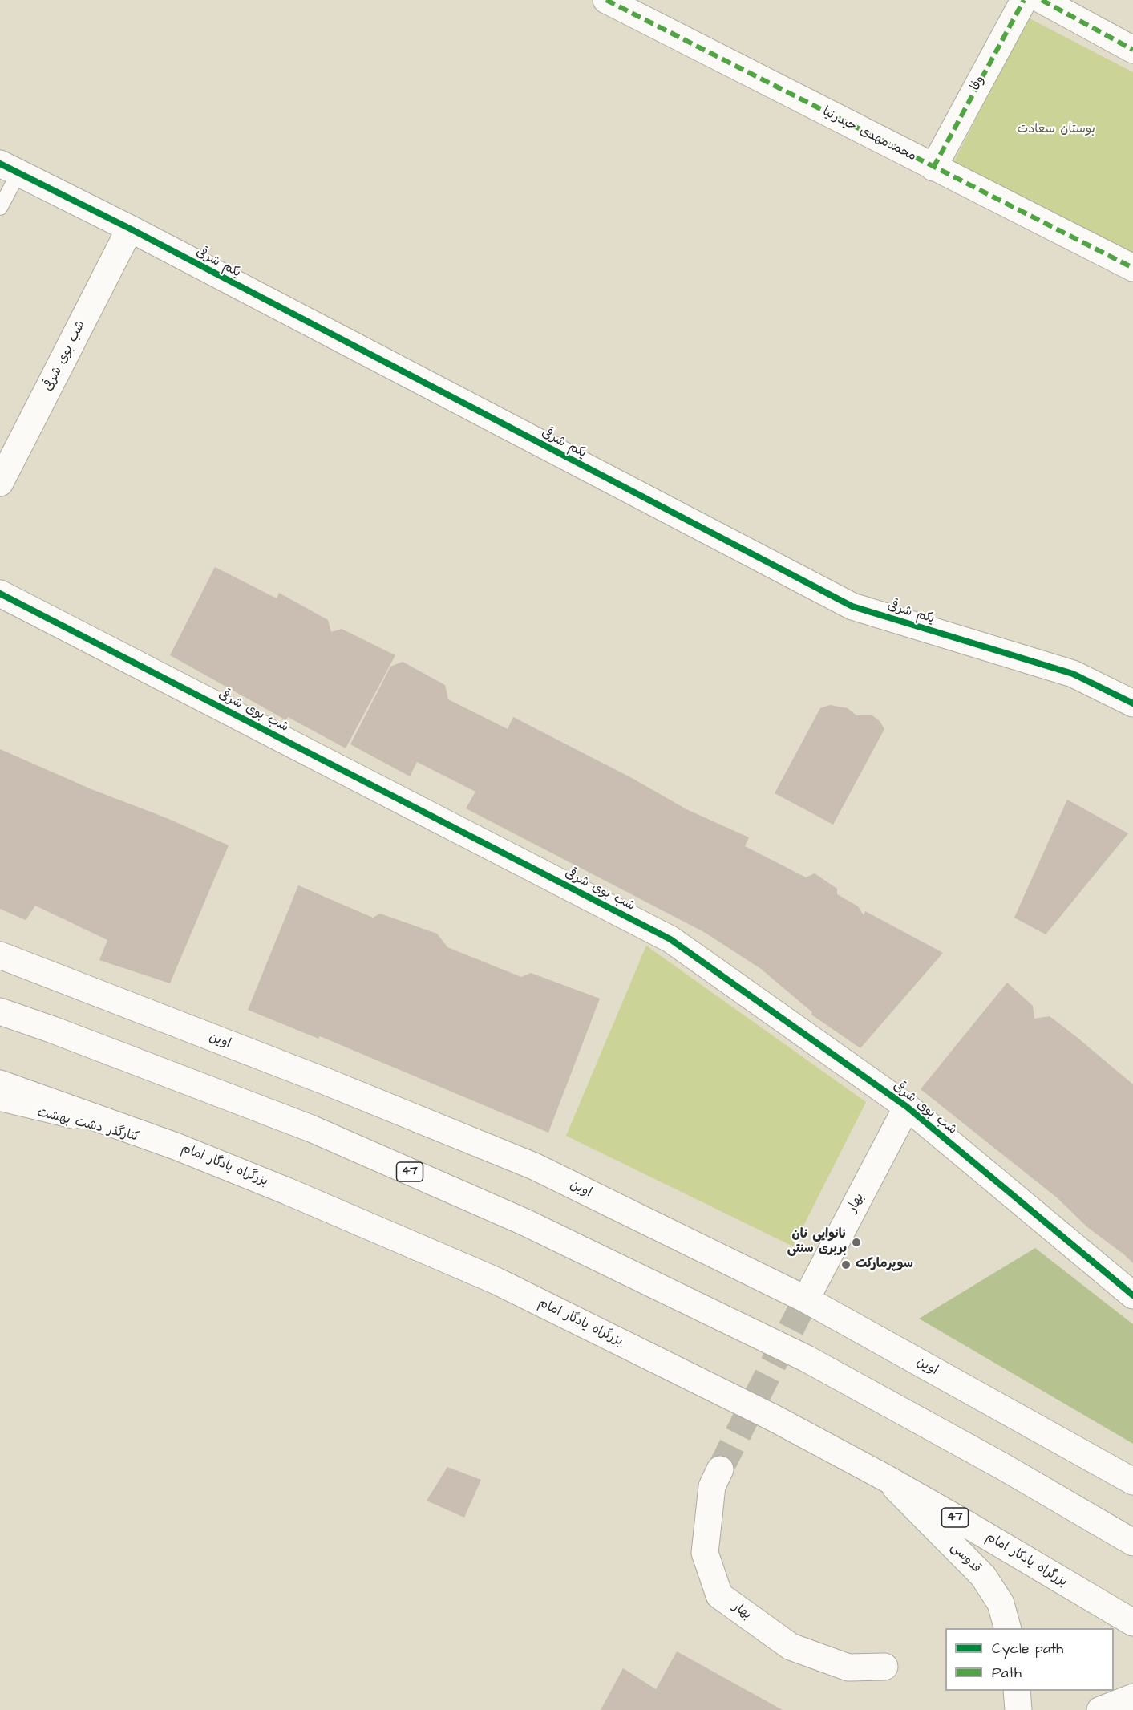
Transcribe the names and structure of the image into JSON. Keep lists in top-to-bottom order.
{
  "streets": {
    "main road": [
      "وفا",
      "محمدمهدی حیدرنیا",
      "یکم شرقی",
      "شب بوی شرقی",
      "اوین",
      "بزرگراه یادگار امام",
      "47",
      "بهار",
      "قدوسی"
    ],
    "lane": ["کنارگذر دشت بهشت"]
  },
  "crossings": [
    ["وفا", "محمدمهدی حیدرنیا"],
    ["یکم شرقی", "شب بوی شرقی"],
    ["شب بوی شرقی", "بهار"],
    ["اوین", "بهار"],
    ["کنارگذر دشت بهشت", "بزرگراه یادگار امام"],
    ["بزرگراه یادگار امام", "قدوسی"]
  ],
  "parks": ["بوستان سعادت"],
  "places": ["نانوایی نان بربری سنتی", "سوپرمارکت"],
  "legend": ["Cycle path", "Path"]
}
